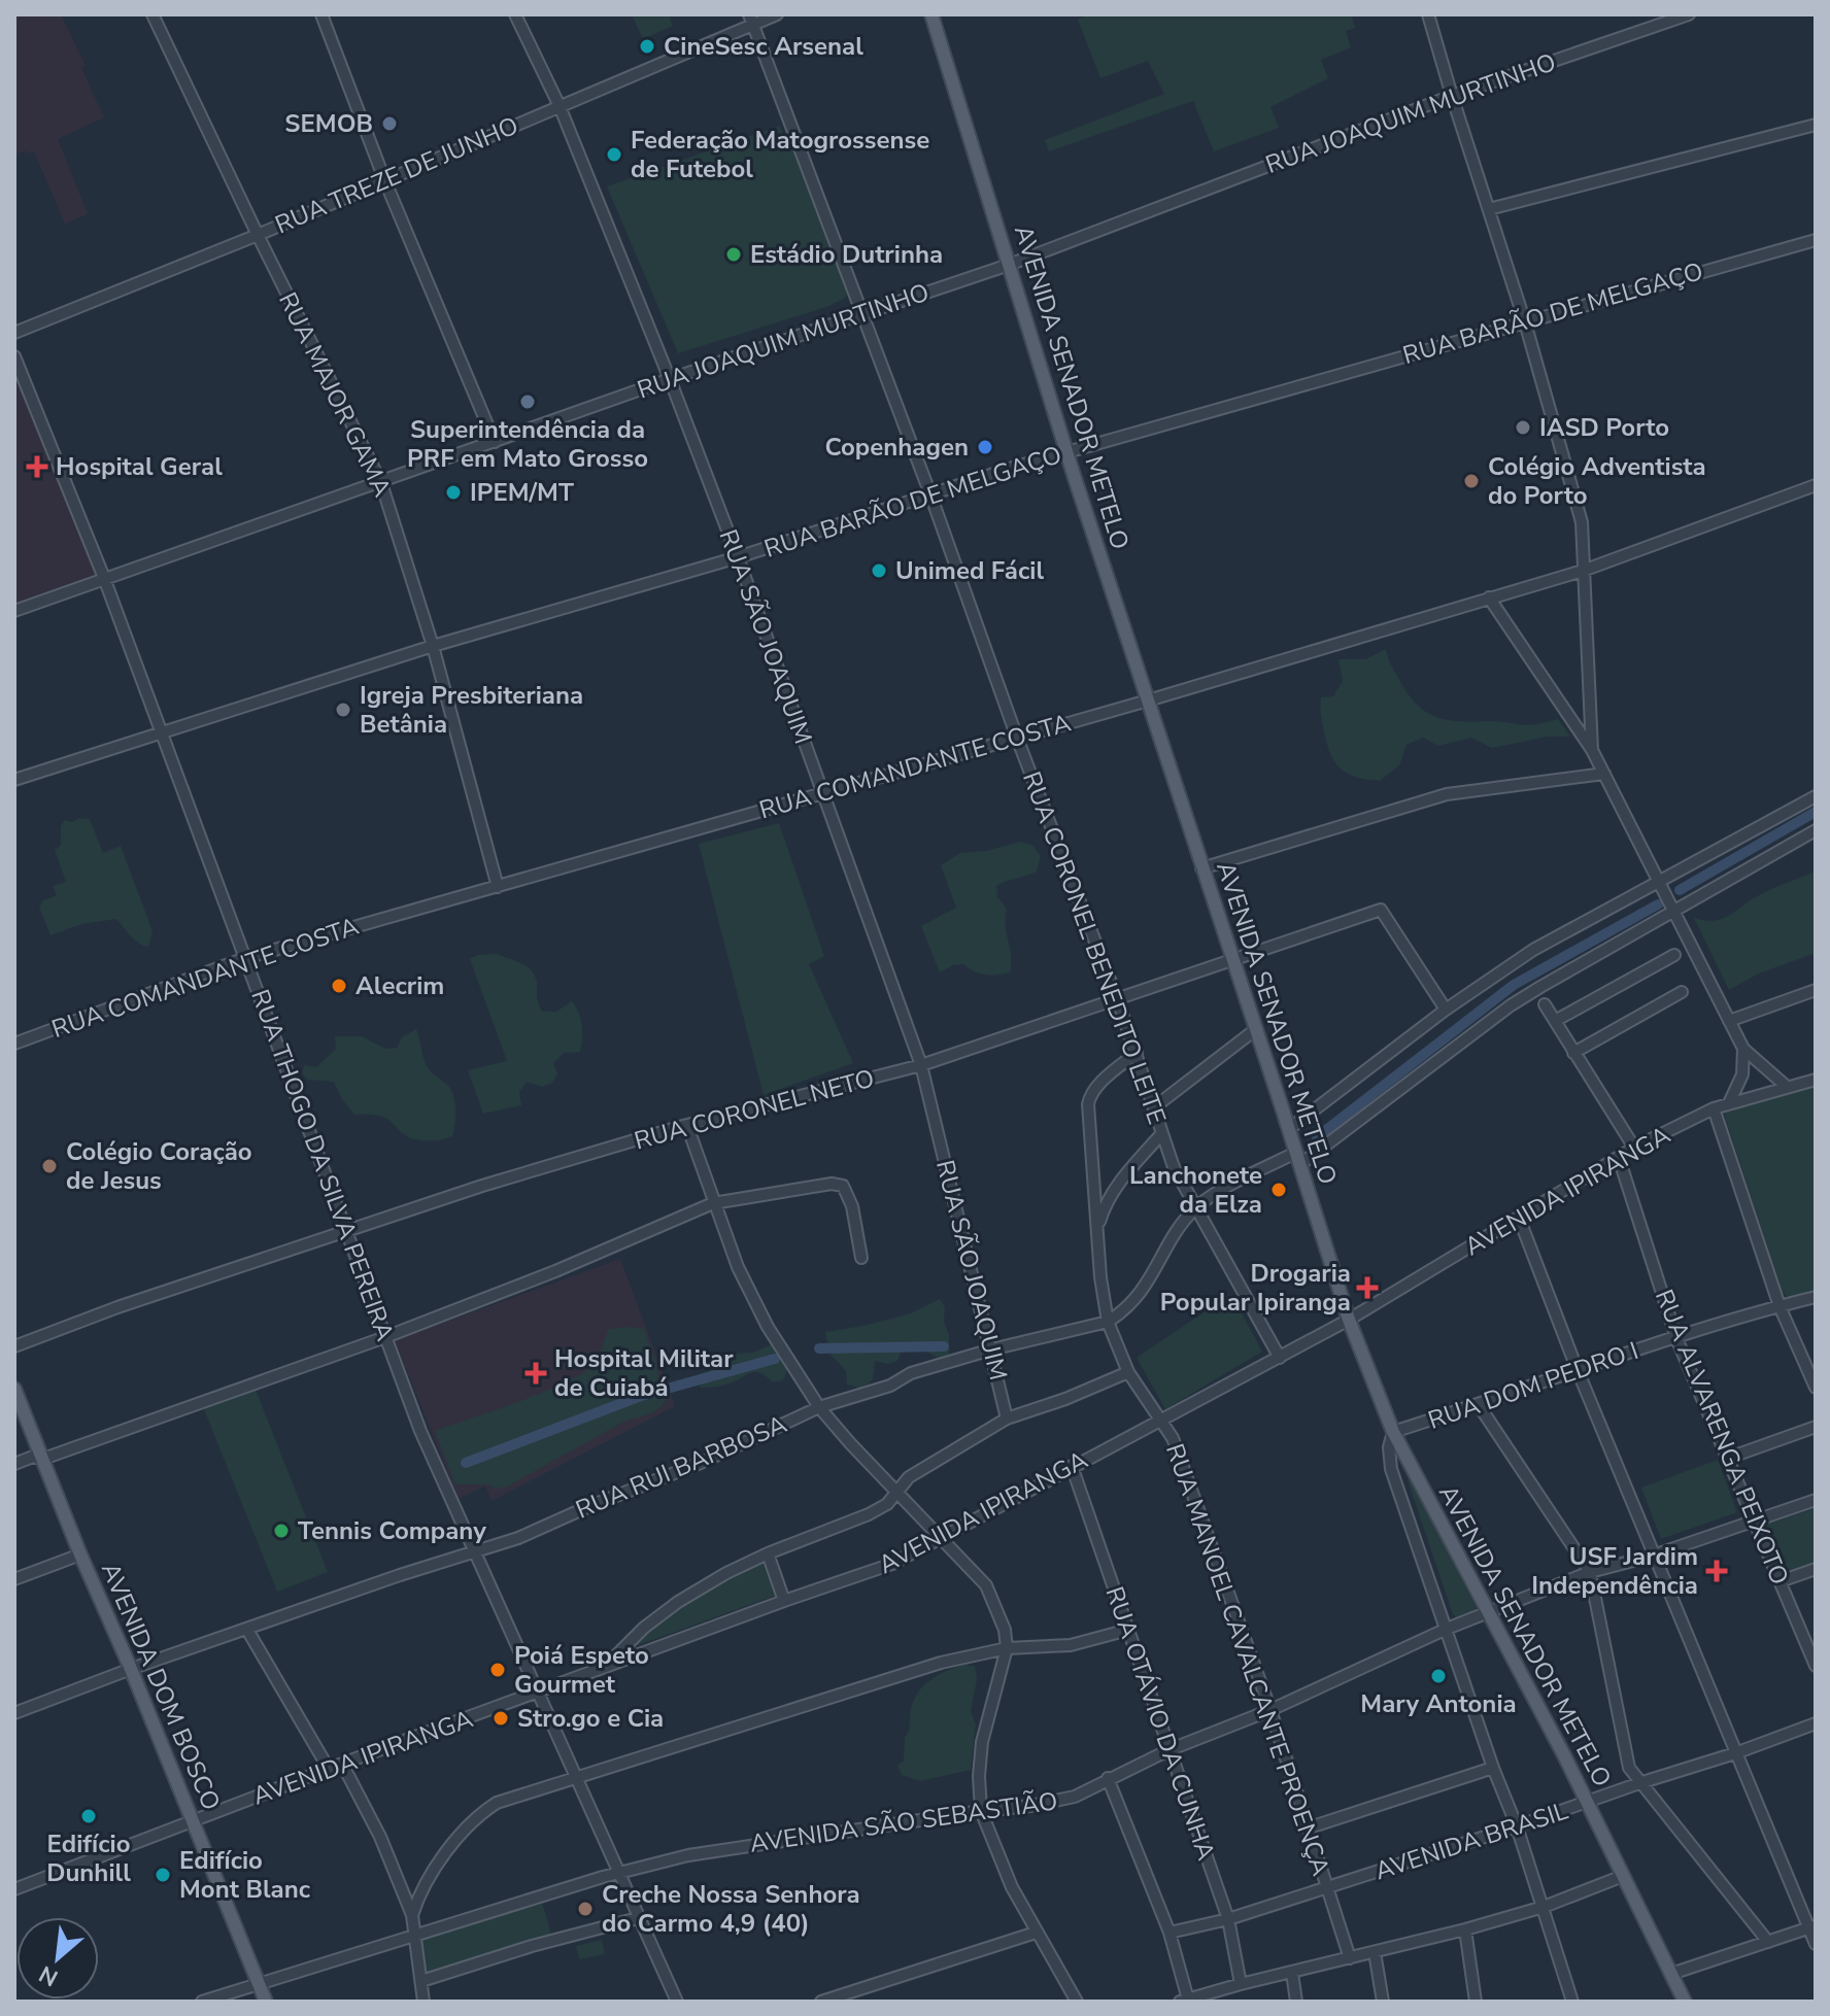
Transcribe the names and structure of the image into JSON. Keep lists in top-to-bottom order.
{
  "streets": {
    "main road": ["AVENIDA SENADOR METELO", "AVENIDA DOM BOSCO"],
    "street": [
      "RUA JOAQUIM MURTINHO",
      "RUA TREZE DE JUNHO",
      "RUA BARÃO DE MELGAÇO",
      "RUA MAJOR GAMA",
      "RUA SÃO JOAQUIM",
      "RUA COMANDANTE COSTA",
      "RUA CORONEL BENEDITO LEITE",
      "RUA CORONEL NETO",
      "RUA THOGO DA SILVA PEREIRA",
      "AVENIDA IPIRANGA",
      "RUA DOM PEDRO I",
      "RUA ALVARENGA PEIXOTO",
      "RUA RUI BARBOSA",
      "RUA MANOEL CAVALCANTE PROENÇA",
      "RUA OTÁVIO DA CUNHA",
      "AVENIDA SÃO SEBASTIÃO",
      "AVENIDA BRASIL"
    ]
  },
  "crossings": [
    ["RUA JOAQUIM MURTINHO", "AVENIDA SENADOR METELO"],
    ["RUA JOAQUIM MURTINHO", "RUA MAJOR GAMA"],
    ["RUA JOAQUIM MURTINHO", "RUA SÃO JOAQUIM"],
    ["RUA JOAQUIM MURTINHO", "RUA CORONEL BENEDITO LEITE"],
    ["RUA JOAQUIM MURTINHO", "RUA THOGO DA SILVA PEREIRA"],
    ["RUA TREZE DE JUNHO", "RUA MAJOR GAMA"],
    ["RUA TREZE DE JUNHO", "RUA SÃO JOAQUIM"],
    ["RUA TREZE DE JUNHO", "RUA CORONEL BENEDITO LEITE"],
    ["RUA BARÃO DE MELGAÇO", "AVENIDA SENADOR METELO"],
    ["RUA BARÃO DE MELGAÇO", "RUA MAJOR GAMA"],
    ["RUA BARÃO DE MELGAÇO", "RUA SÃO JOAQUIM"],
    ["RUA BARÃO DE MELGAÇO", "RUA CORONEL BENEDITO LEITE"],
    ["RUA BARÃO DE MELGAÇO", "RUA THOGO DA SILVA PEREIRA"],
    ["AVENIDA SENADOR METELO", "RUA COMANDANTE COSTA"],
    ["AVENIDA SENADOR METELO", "RUA CORONEL NETO"],
    ["AVENIDA SENADOR METELO", "AVENIDA IPIRANGA"],
    ["AVENIDA SENADOR METELO", "RUA DOM PEDRO I"],
    ["AVENIDA SENADOR METELO", "RUA RUI BARBOSA"],
    ["AVENIDA SENADOR METELO", "AVENIDA SÃO SEBASTIÃO"],
    ["AVENIDA SENADOR METELO", "AVENIDA BRASIL"],
    ["RUA MAJOR GAMA", "RUA COMANDANTE COSTA"],
    ["RUA SÃO JOAQUIM", "RUA COMANDANTE COSTA"],
    ["RUA SÃO JOAQUIM", "RUA CORONEL NETO"],
    ["RUA SÃO JOAQUIM", "RUA RUI BARBOSA"],
    ["RUA COMANDANTE COSTA", "RUA CORONEL BENEDITO LEITE"],
    ["RUA COMANDANTE COSTA", "RUA THOGO DA SILVA PEREIRA"],
    ["RUA CORONEL BENEDITO LEITE", "RUA CORONEL NETO"],
    ["RUA CORONEL BENEDITO LEITE", "AVENIDA IPIRANGA"],
    ["RUA CORONEL BENEDITO LEITE", "RUA RUI BARBOSA"],
    ["RUA CORONEL BENEDITO LEITE", "RUA MANOEL CAVALCANTE PROENÇA"],
    ["RUA CORONEL NETO", "RUA THOGO DA SILVA PEREIRA"],
    ["RUA THOGO DA SILVA PEREIRA", "AVENIDA IPIRANGA"],
    ["RUA THOGO DA SILVA PEREIRA", "RUA RUI BARBOSA"],
    ["RUA THOGO DA SILVA PEREIRA", "AVENIDA SÃO SEBASTIÃO"],
    ["AVENIDA IPIRANGA", "RUA ALVARENGA PEIXOTO"],
    ["AVENIDA IPIRANGA", "RUA MANOEL CAVALCANTE PROENÇA"],
    ["AVENIDA IPIRANGA", "AVENIDA DOM BOSCO"],
    ["AVENIDA IPIRANGA", "RUA OTÁVIO DA CUNHA"],
    ["RUA DOM PEDRO I", "RUA ALVARENGA PEIXOTO"],
    ["RUA ALVARENGA PEIXOTO", "AVENIDA SÃO SEBASTIÃO"],
    ["RUA RUI BARBOSA", "RUA MANOEL CAVALCANTE PROENÇA"],
    ["RUA RUI BARBOSA", "AVENIDA DOM BOSCO"],
    ["RUA MANOEL CAVALCANTE PROENÇA", "AVENIDA SÃO SEBASTIÃO"],
    ["RUA MANOEL CAVALCANTE PROENÇA", "AVENIDA BRASIL"],
    ["AVENIDA DOM BOSCO", "AVENIDA SÃO SEBASTIÃO"],
    ["RUA OTÁVIO DA CUNHA", "AVENIDA SÃO SEBASTIÃO"],
    ["RUA OTÁVIO DA CUNHA", "AVENIDA BRASIL"]
  ],
  "places": {
    "other": [
      "CineSesc Arsenal",
      "SEMOB",
      "Federação Matogrossense de Futebol",
      "Estádio Dutrinha",
      "Superintendência da PRF em Mato Grosso",
      "IASD Porto",
      "Copenhagen",
      "Colégio Adventista do Porto",
      "IPEM/MT",
      "Unimed Fácil",
      "Igreja Presbiteriana Betânia",
      "Alecrim",
      "Colégio Coração de Jesus",
      "Lanchonete da Elza",
      "Tennis Company",
      "Poiá Espeto Gourmet",
      "Mary Antonia",
      "Stro.go e Cia",
      "Edifício Dunhill",
      "Edifício Mont Blanc",
      "Creche Nossa Senhora do Carmo 4,9 (40)"
    ],
    "health": [
      "Hospital Geral",
      "Drogaria Popular Ipiranga",
      "Hospital Militar de Cuiabá",
      "USF Jardim Independência"
    ]
  },
  "north": "bottom left"
}
